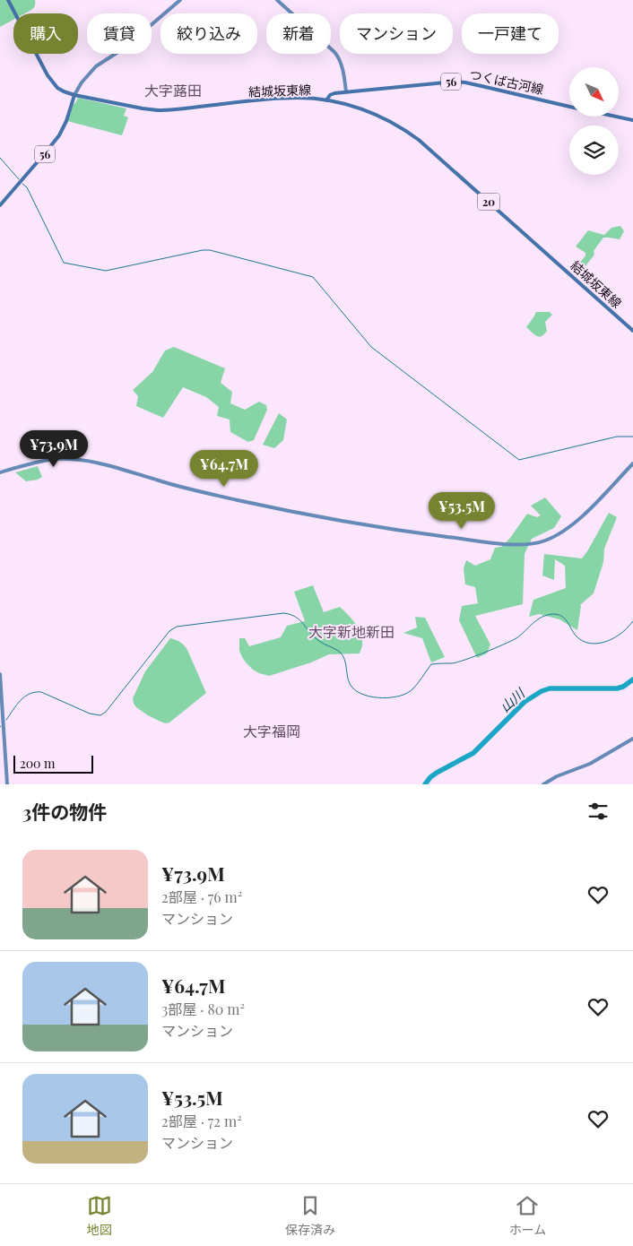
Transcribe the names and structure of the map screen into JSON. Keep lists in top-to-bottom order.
{
  "streets": {
    "main road": [
      "56",
      "つくば古河線",
      "結城坂東線",
      "20"
    ]
  },
  "crossings": [
    ["56", "結城坂東線"],
    ["つくば古河線", "結城坂東線"]
  ],
  "districts": ["大字蕗田", "大字新地新田", "大字福岡"],
  "water": ["山川"],
  "scale_bar": "200 m",
  "north": "bottom right",
  "page": {
    "chip": [
      "購入",
      "賃貸",
      "絞り込み",
      "新着",
      "マンション",
      "一戸建て"
    ],
    "price": ["¥73.9M", "¥64.7M", "¥53.5M"],
    "scale": "200 m",
    "heading": "3件の物件",
    "list": [
      {
        "name": "¥73.9M",
        "note": "2部屋 · 76 m² · マンション"
      },
      {
        "name": "¥64.7M",
        "note": "3部屋 · 80 m² · マンション"
      },
      {
        "name": "¥53.5M",
        "note": "2部屋 · 72 m² · マンション"
      }
    ],
    "tabs": ["地図", "保存済み", "ホーム"]
  }
}
